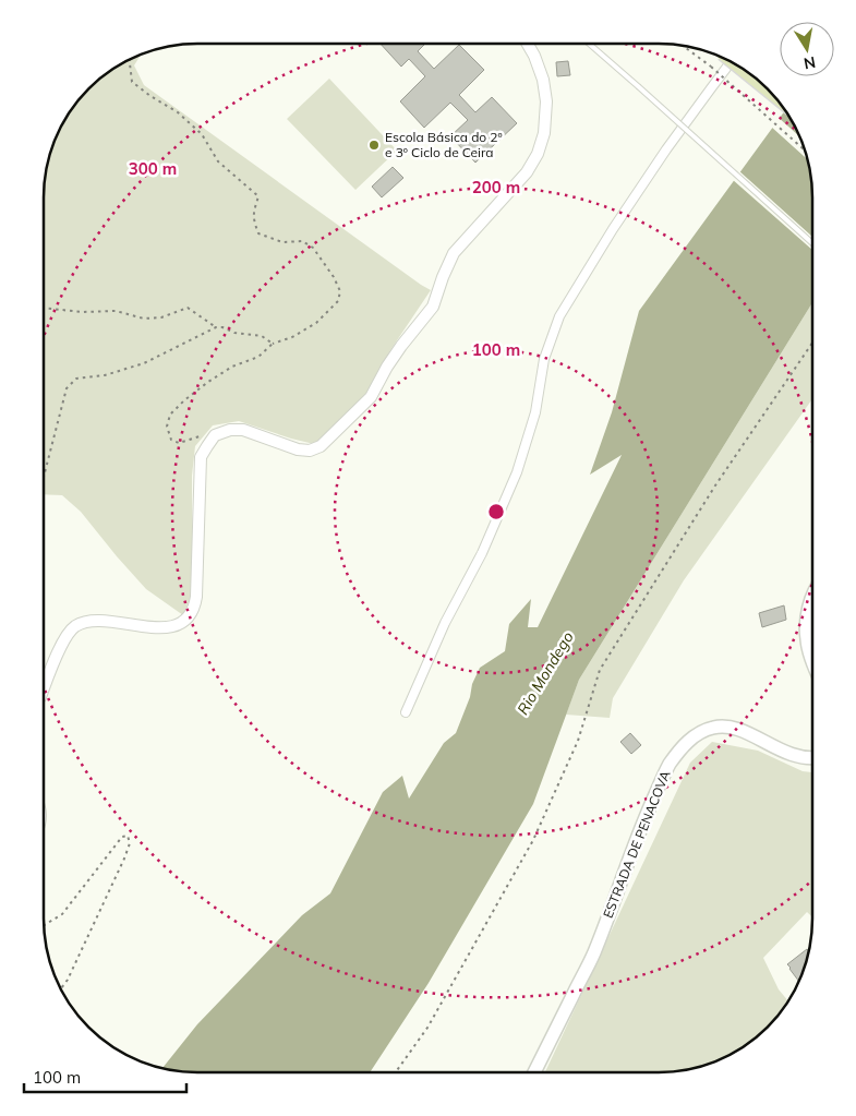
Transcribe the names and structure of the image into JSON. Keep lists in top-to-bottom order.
{
  "streets": {
    "main road": ["ESTRADA DE PENACOVA"]
  },
  "water": ["Rio Mondego"],
  "places": ["Escola Básica do 2º e 3º Ciclo de Ceira"],
  "scale_bar": "100 m",
  "north": "bottom",
  "rings": ["300 m", "200 m", "100 m"]
}
